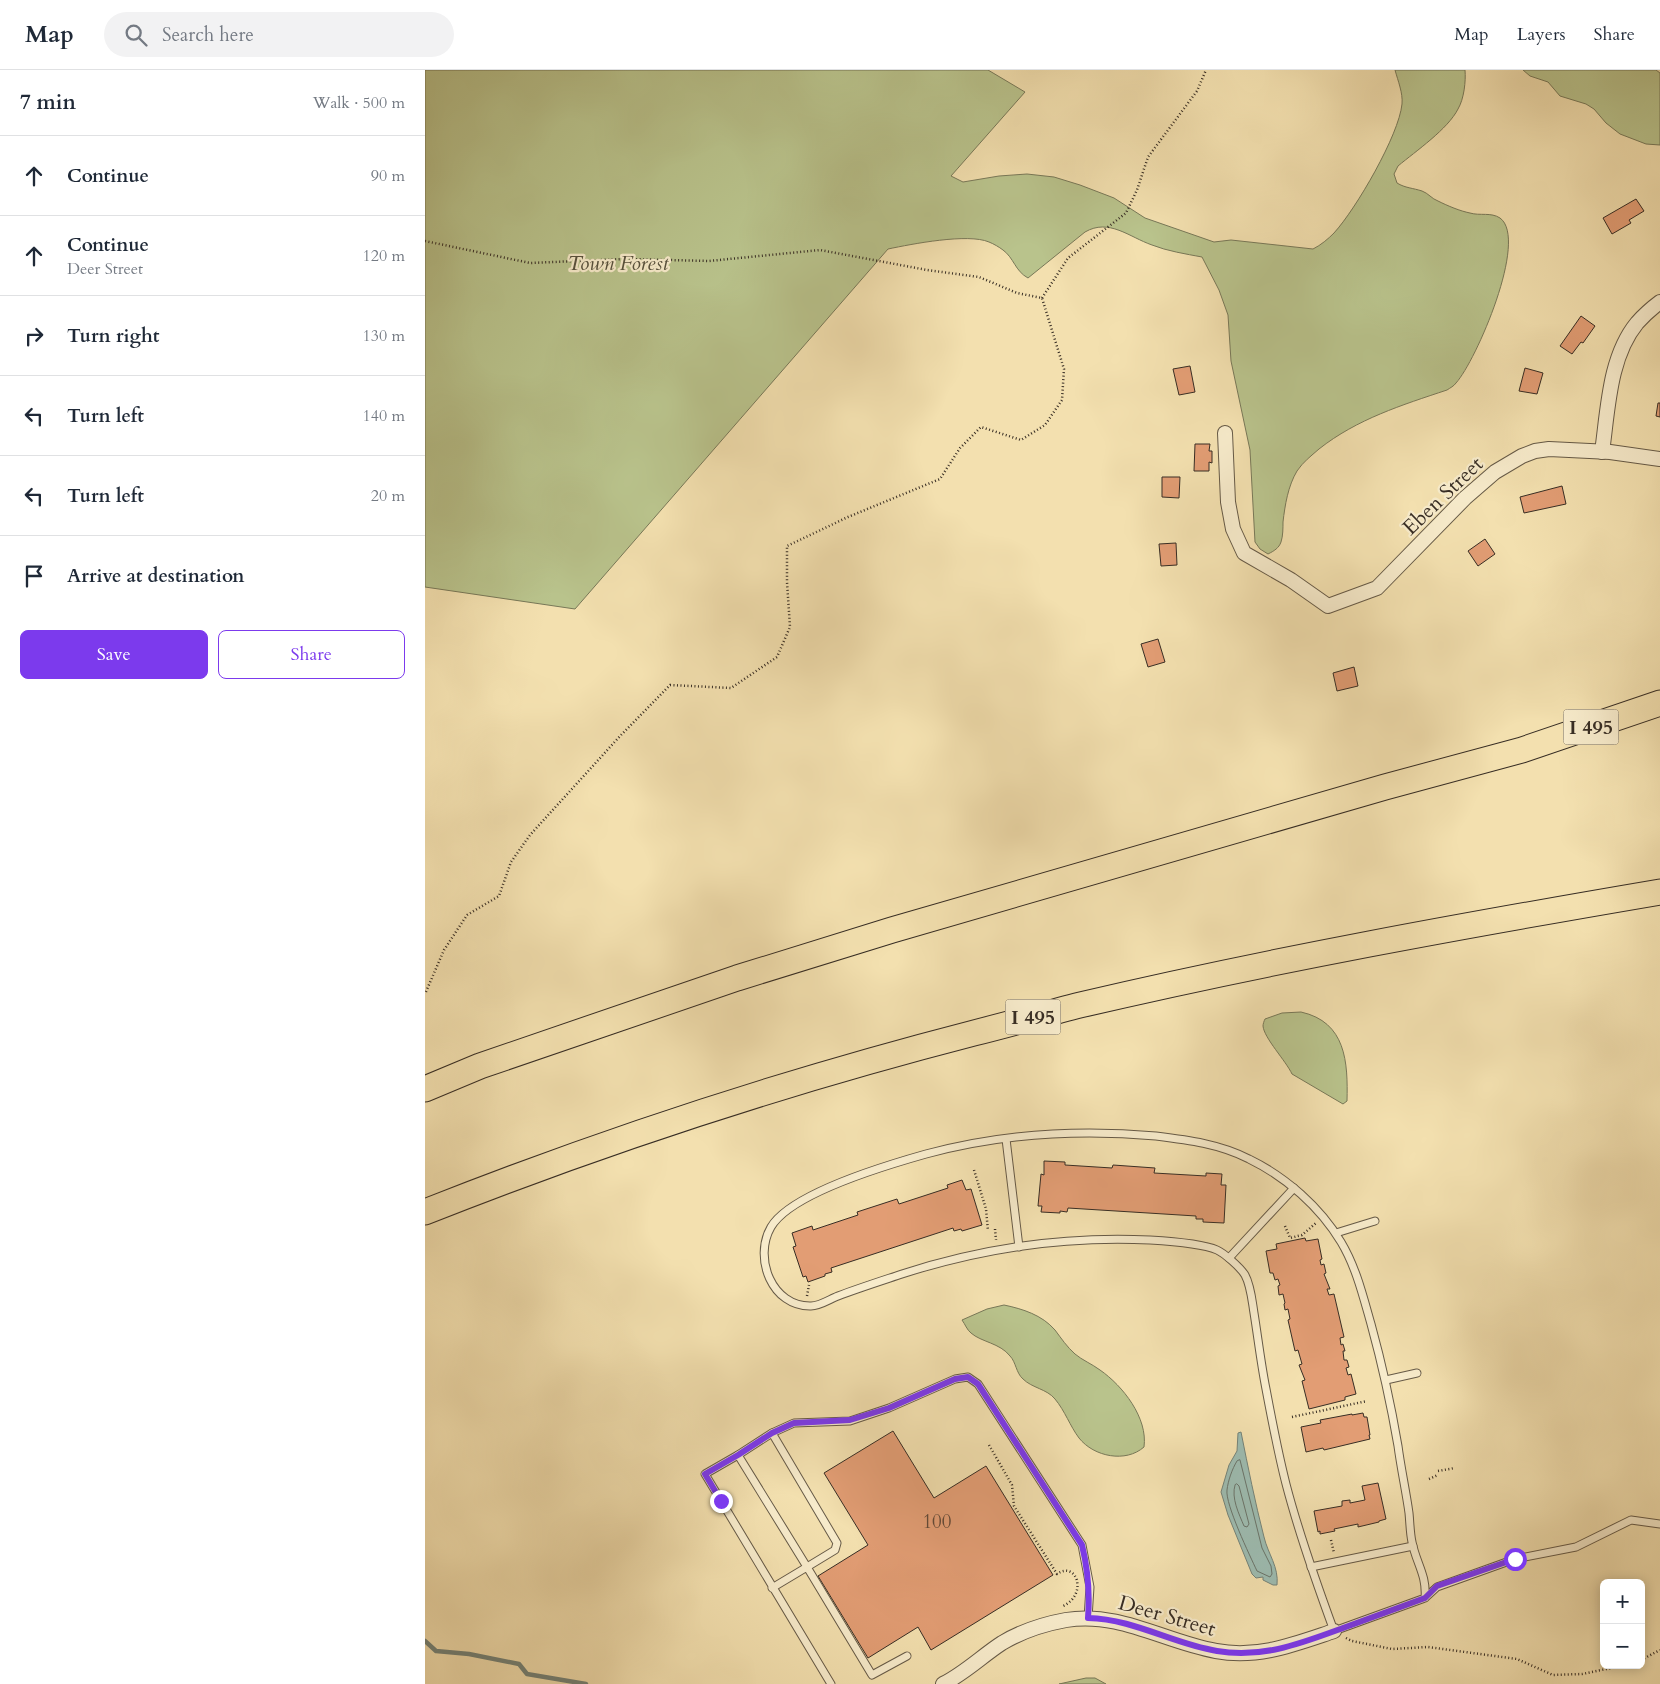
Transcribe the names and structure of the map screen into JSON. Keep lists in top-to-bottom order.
{
  "streets": {
    "highway": ["I 495"],
    "street": ["Eben Street", "Deer Street"]
  },
  "parks": ["Town Forest"],
  "house_numbers": ["100"],
  "page": {
    "header": "Map",
    "search": "Search here",
    "nav": ["Map", "Layers", "Share"],
    "heading": ["7 min", "Walk · 500 m"],
    "list": [
      ["Continue", "90 m"],
      ["Continue", "Deer Street", "120 m"],
      ["Turn right", "130 m"],
      ["Turn left", "140 m"],
      ["Turn left", "20 m"],
      "Arrive at destination"
    ],
    "buttons": ["Save", "Share"],
    "map_buttons": ["+", "−"]
  }
}
